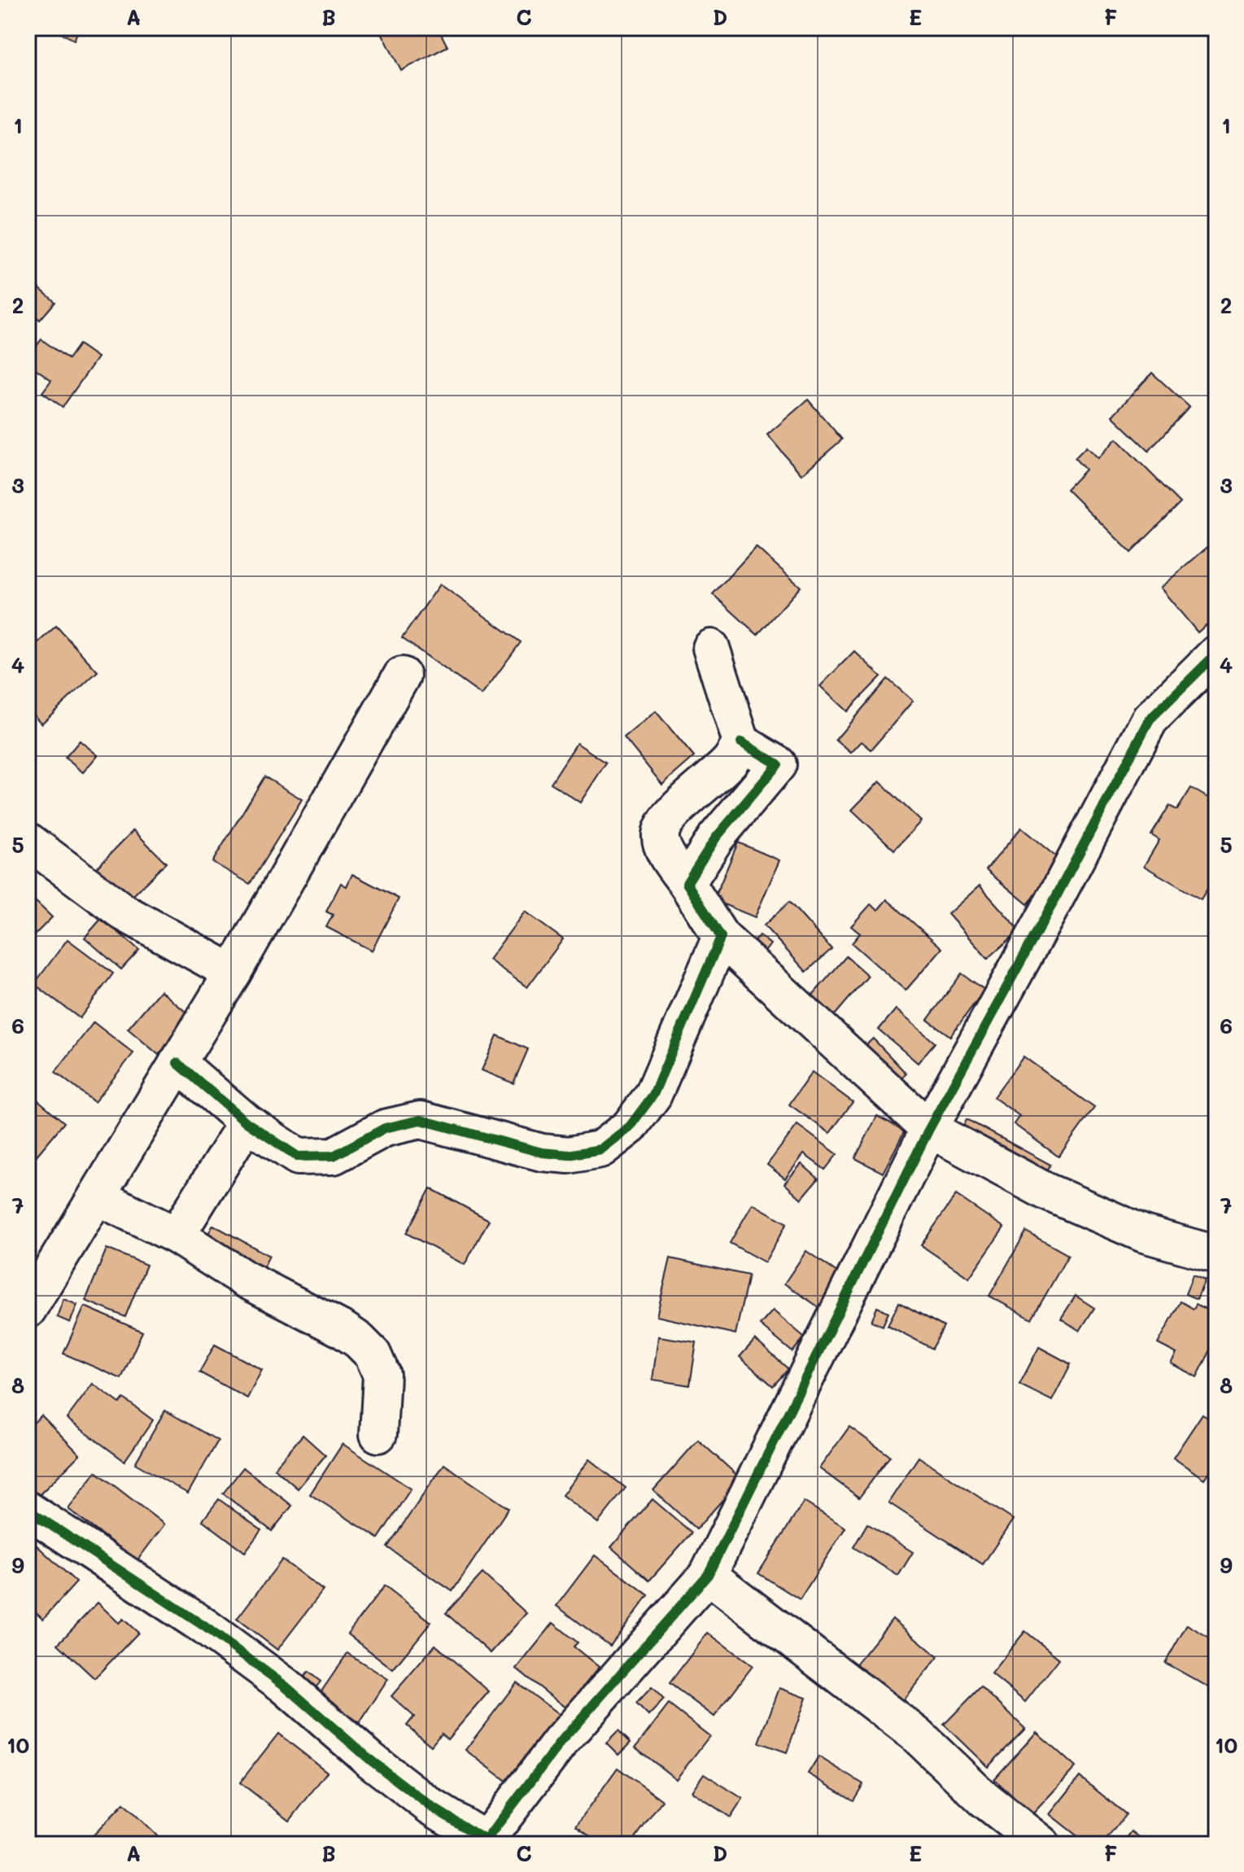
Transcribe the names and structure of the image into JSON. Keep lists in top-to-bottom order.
{
  "grid": {
    "columns": [
      "A",
      "B",
      "C",
      "D",
      "E",
      "F"
    ],
    "rows": [
      "1",
      "2",
      "3",
      "4",
      "5",
      "6",
      "7",
      "8",
      "9",
      "10"
    ]
  }
}
